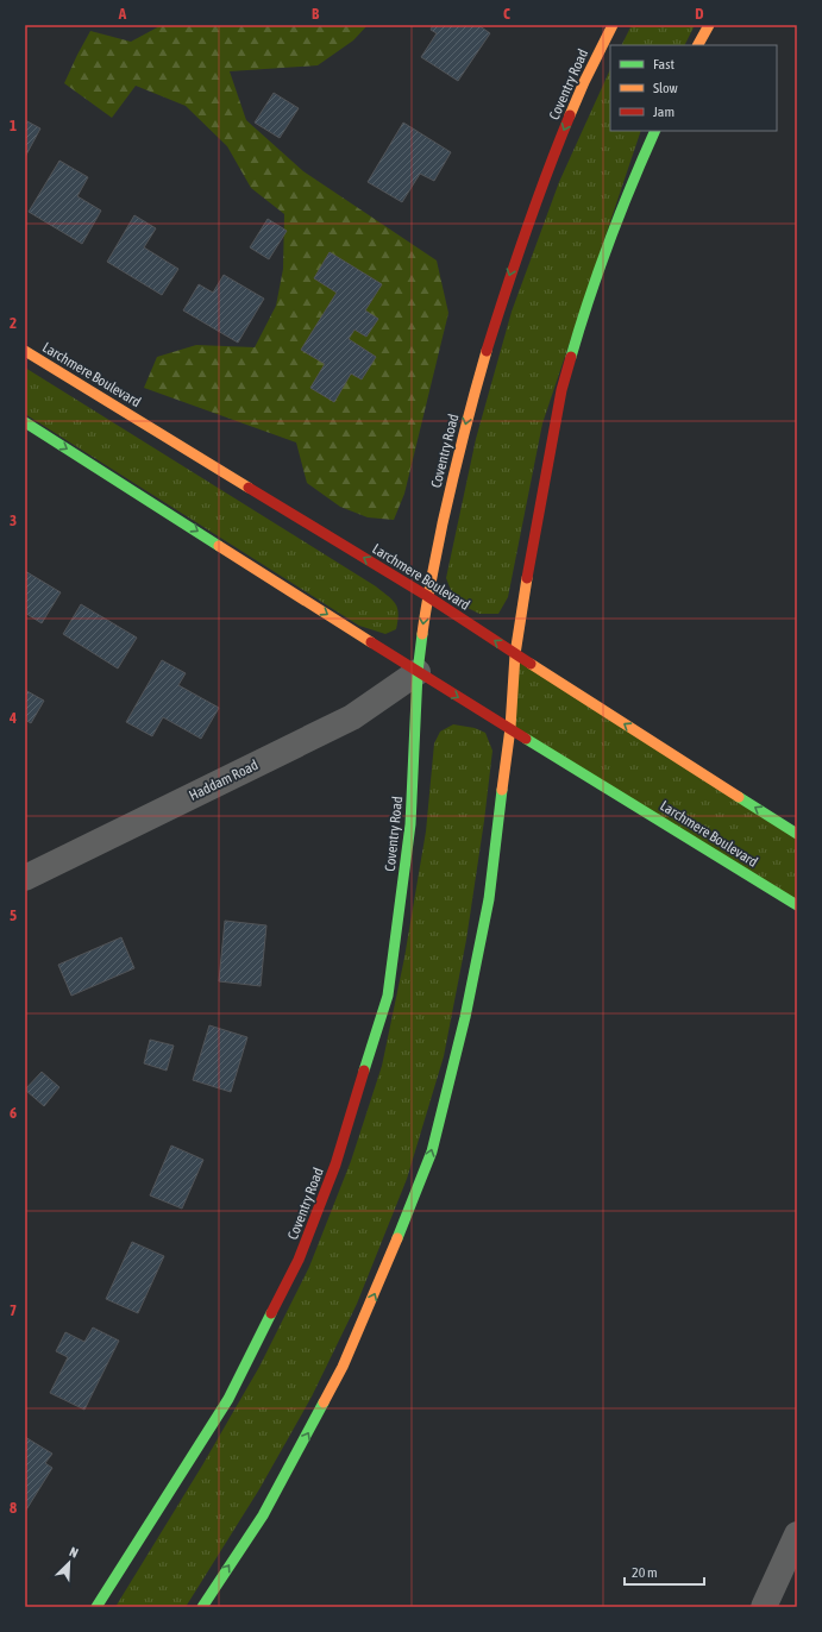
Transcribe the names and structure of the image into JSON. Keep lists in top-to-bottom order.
{
  "streets": {
    "street": ["Coventry Road", "Larchmere Boulevard", "Haddam Road"]
  },
  "crossings": [
    ["Coventry Road", "Larchmere Boulevard"],
    ["Coventry Road", "Haddam Road"],
    ["Larchmere Boulevard", "Haddam Road"]
  ],
  "legend": ["Fast", "Slow", "Jam"],
  "scale_bar": "20 m",
  "north": "top right",
  "grid": {
    "columns": [
      "A",
      "B",
      "C",
      "D"
    ],
    "rows": [
      "1",
      "2",
      "3",
      "4",
      "5",
      "6",
      "7",
      "8"
    ]
  }
}
